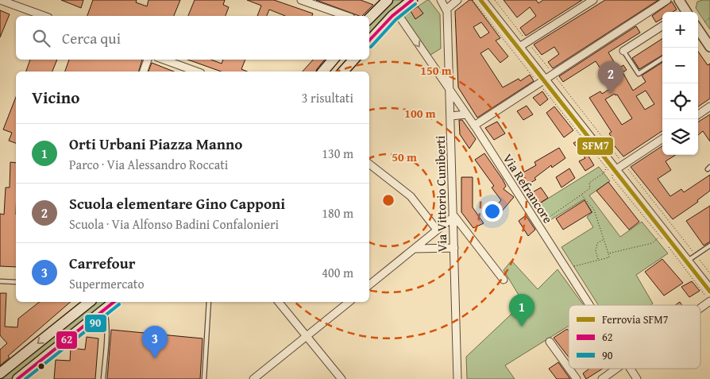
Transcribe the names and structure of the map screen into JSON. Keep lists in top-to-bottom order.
{
  "streets": {
    "street": ["Via Refrancore", "Via Vittorio Cuniberti"]
  },
  "crossings": [
    ["Via Refrancore", "Via Vittorio Cuniberti"]
  ],
  "lines": ["rail line SFM7", "transit line 62", "transit line 90"],
  "legend": ["Ferrovia SFM7", "62", "90"],
  "page": {
    "map_buttons": ["+", "−"],
    "search": "Cerca qui",
    "pins": ["2", "1", "3"],
    "heading": ["Vicino", "3 risultati"],
    "list": [
      {
        "mark": "1",
        "name": "Orti Urbani Piazza Manno",
        "note": "Parco · Via Alessandro Roccati",
        "value": "130 m"
      },
      {
        "mark": "2",
        "name": "Scuola elementare Gino Capponi",
        "note": "Scuola · Via Alfonso Badini Confalonieri",
        "value": "180 m"
      },
      {
        "mark": "3",
        "name": "Carrefour",
        "note": "Supermercato",
        "value": "400 m"
      }
    ]
  },
  "rings": ["150 m", "100 m", "50 m"]
}
